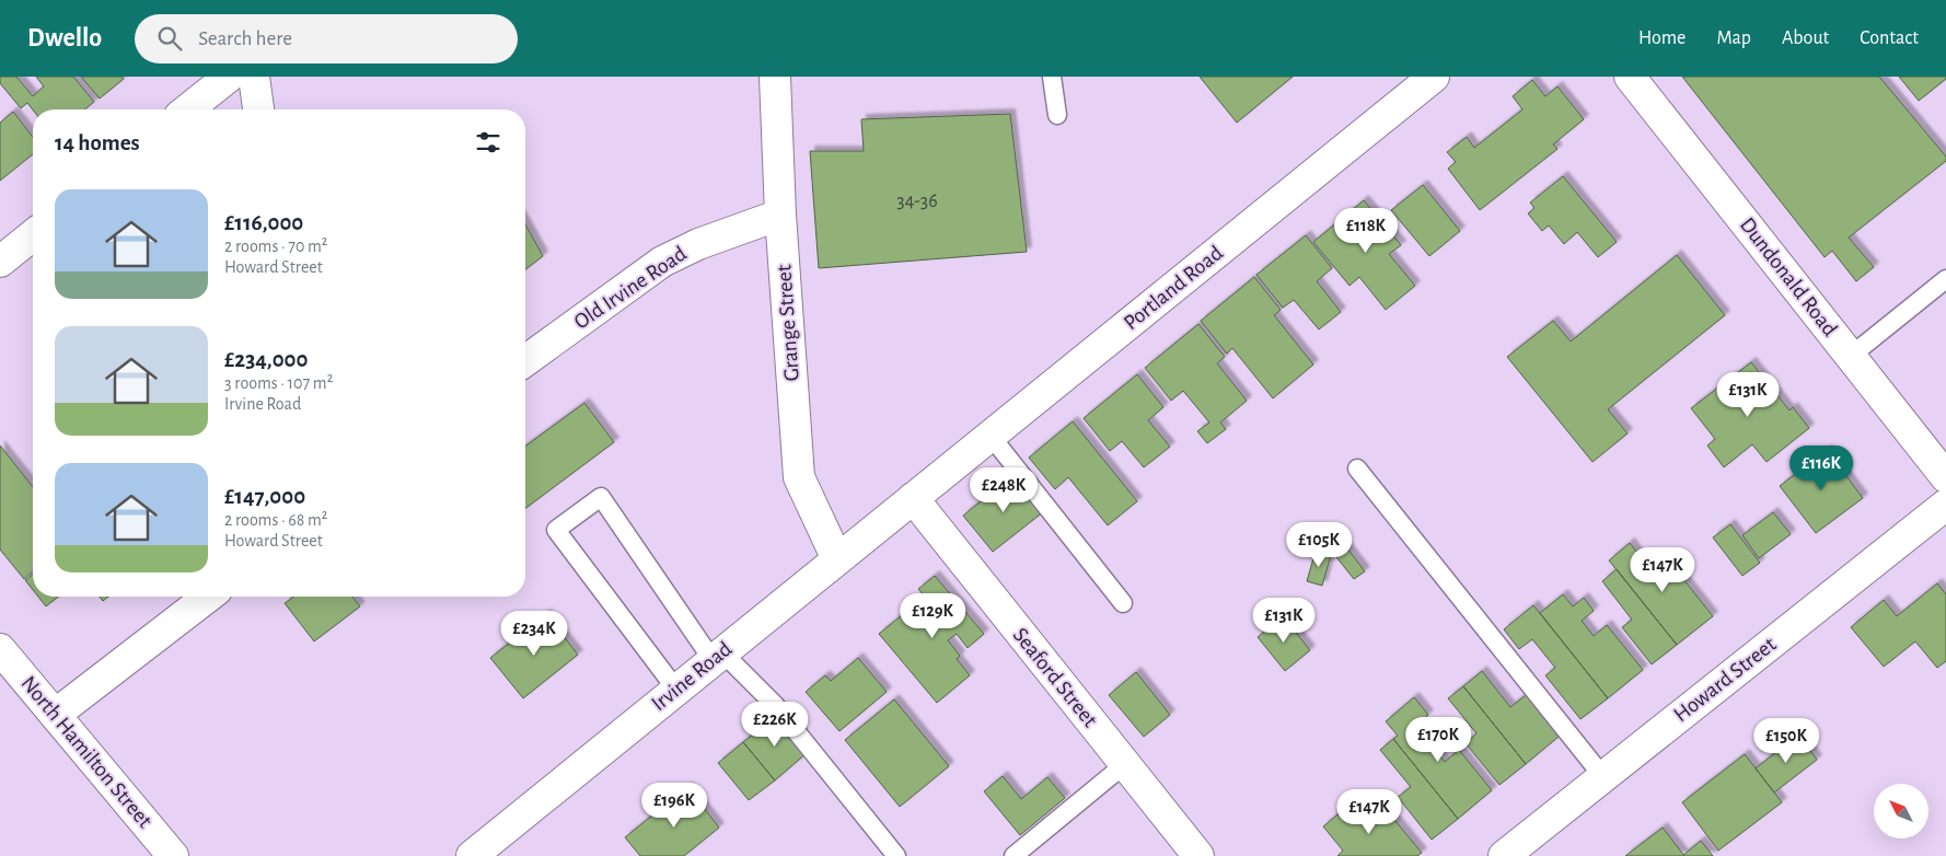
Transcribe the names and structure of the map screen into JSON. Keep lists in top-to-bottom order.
{
  "streets": {
    "street": [
      "Dundonald Road",
      "Old Irvine Road",
      "Portland Road",
      "Grange Street",
      "Irvine Road",
      "Seaford Street",
      "Howard Street",
      "North Hamilton Street"
    ]
  },
  "crossings": [
    ["Old Irvine Road", "Grange Street"],
    ["Portland Road", "Irvine Road"],
    ["Portland Road", "Seaford Street"],
    ["Grange Street", "Irvine Road"],
    ["Irvine Road", "Seaford Street"]
  ],
  "house_numbers": ["34-36"],
  "north": "top left",
  "page": {
    "header": "Dwello",
    "search": "Search here",
    "nav": [
      "Home",
      "Map",
      "About",
      "Contact"
    ],
    "heading": "14 homes",
    "list": [
      {
        "name": "£116,000",
        "note": "2 rooms · 70 m² · Howard Street"
      },
      {
        "name": "£234,000",
        "note": "3 rooms · 107 m² · Irvine Road"
      },
      {
        "name": "£147,000",
        "note": "2 rooms · 68 m² · Howard Street"
      }
    ],
    "price": [
      "£118K",
      "£131K",
      "£116K",
      "£248K",
      "£105K",
      "£147K",
      "£129K",
      "£131K",
      "£234K",
      "£226K",
      "£170K",
      "£150K",
      "£196K",
      "£147K"
    ]
  }
}
